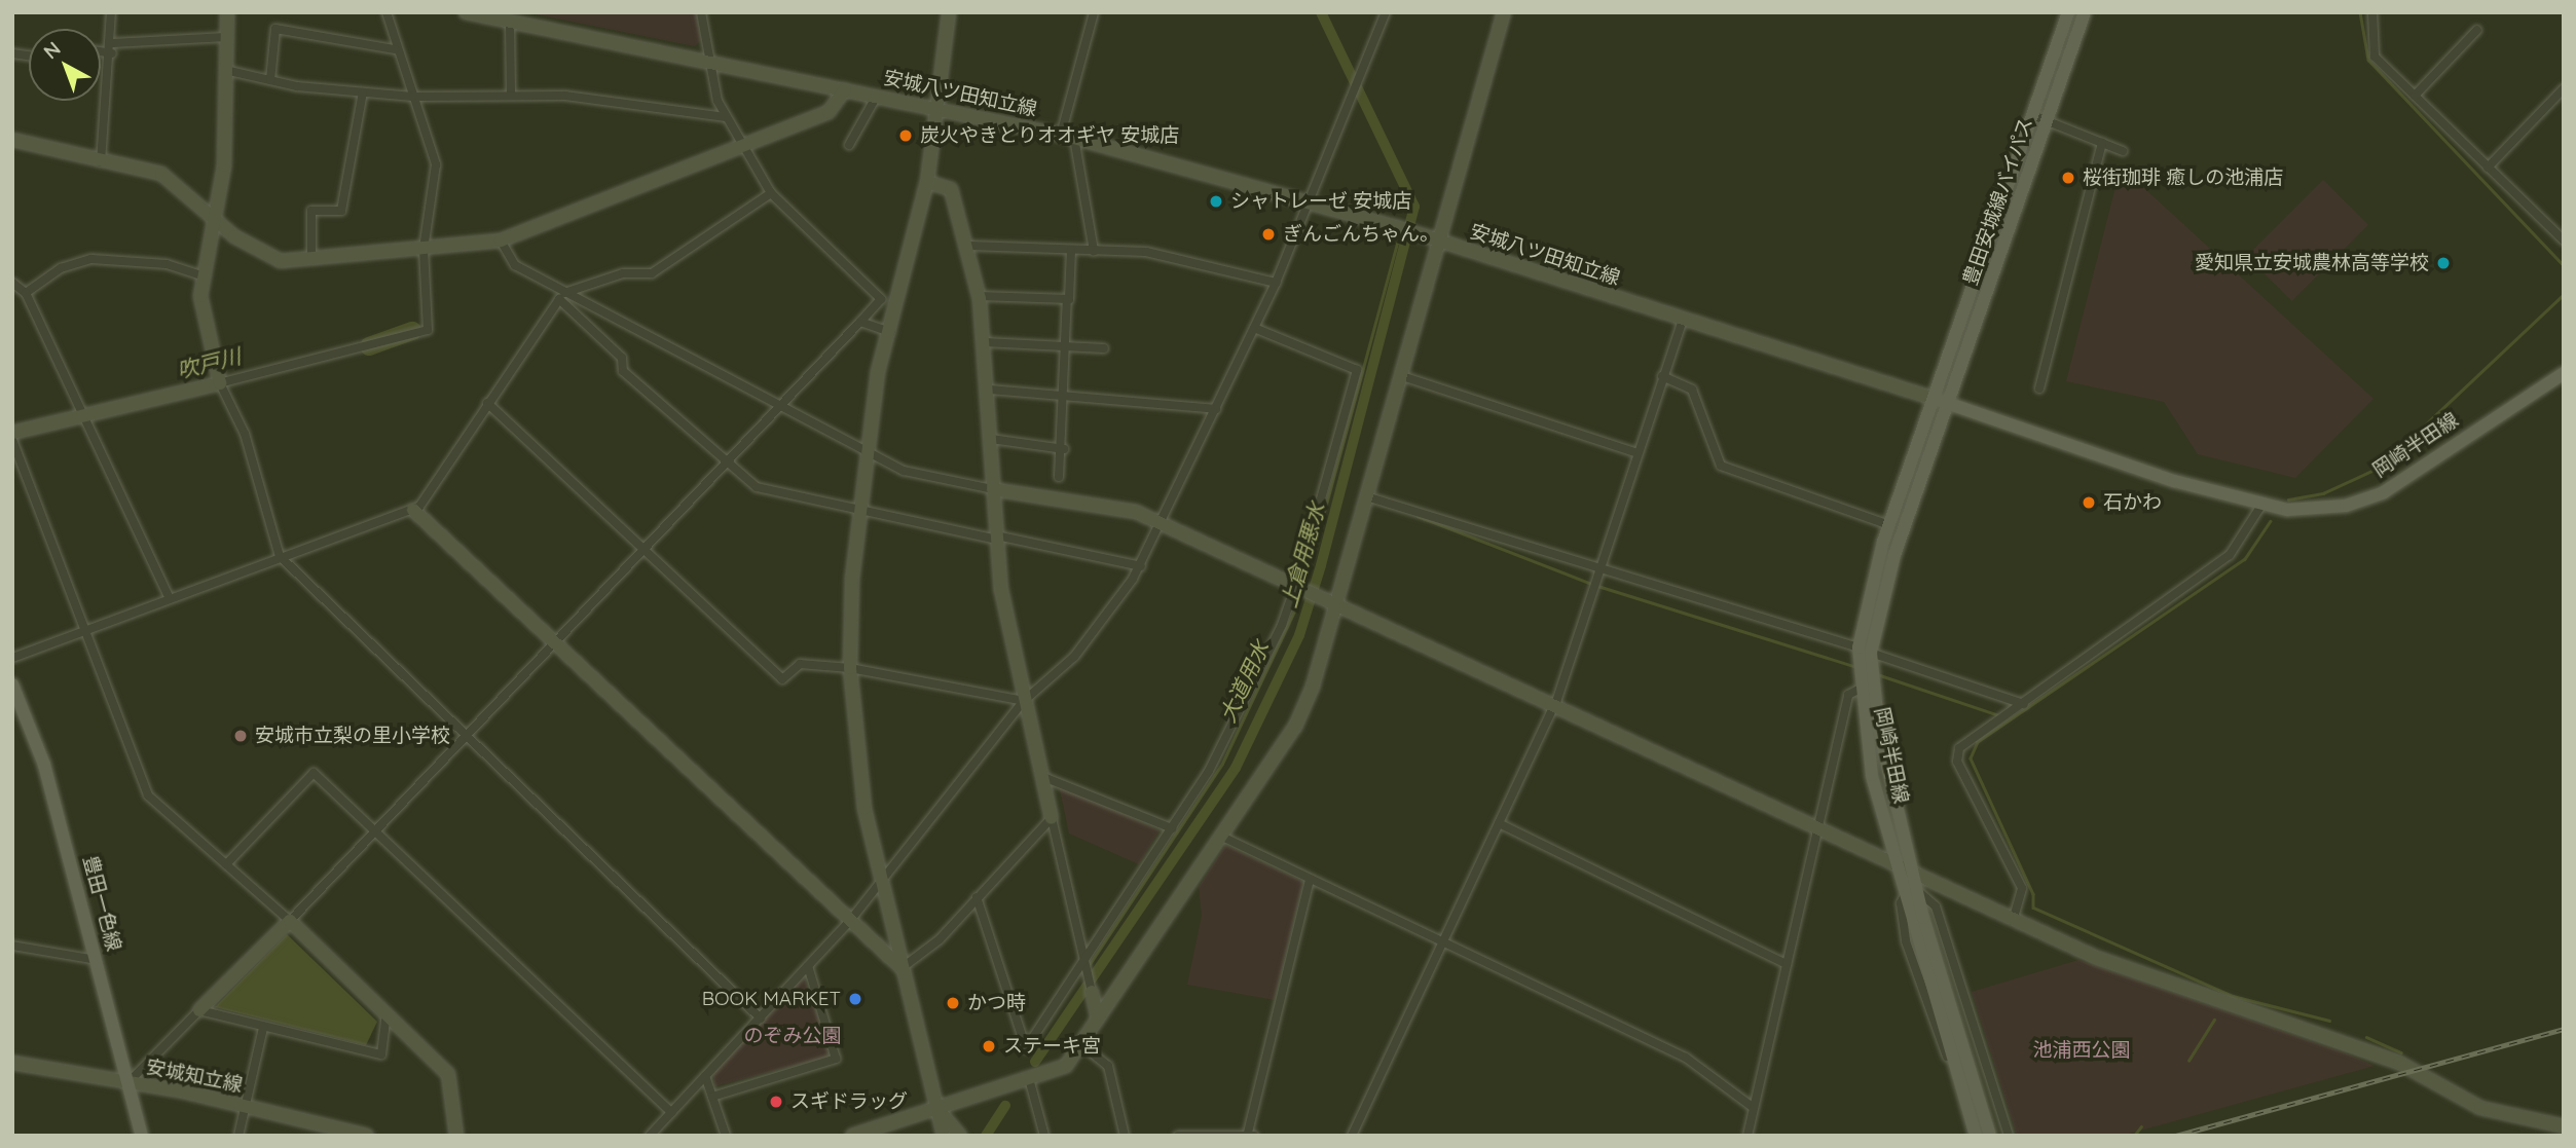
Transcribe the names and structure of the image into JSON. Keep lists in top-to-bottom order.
{
  "streets": {
    "main road": ["豊田安城線バイパス", "岡崎半田線", "豊田一色線"],
    "street": ["安城八ツ田知立線", "安城知立線"]
  },
  "crossings": [
    ["安城八ツ田知立線", "豊田安城線バイパス"],
    ["安城八ツ田知立線", "岡崎半田線"],
    ["豊田安城線バイパス", "岡崎半田線"],
    ["豊田一色線", "安城知立線"]
  ],
  "water": ["吹戸川", "上倉用悪水", "大道用水"],
  "parks": ["のぞみ公園", "池浦西公園"],
  "places": [
    "炭火やきとりオオギヤ 安城店",
    "桜街珈琲 癒しの池浦店",
    "シャトレーゼ 安城店",
    "ぎんごんちゃん。",
    "愛知県立安城農林高等学校",
    "石かわ",
    "安城市立梨の里小学校",
    "BOOK MARKET",
    "かつ時",
    "ステーキ宮",
    "スギドラッグ"
  ],
  "north": "top left"
}
